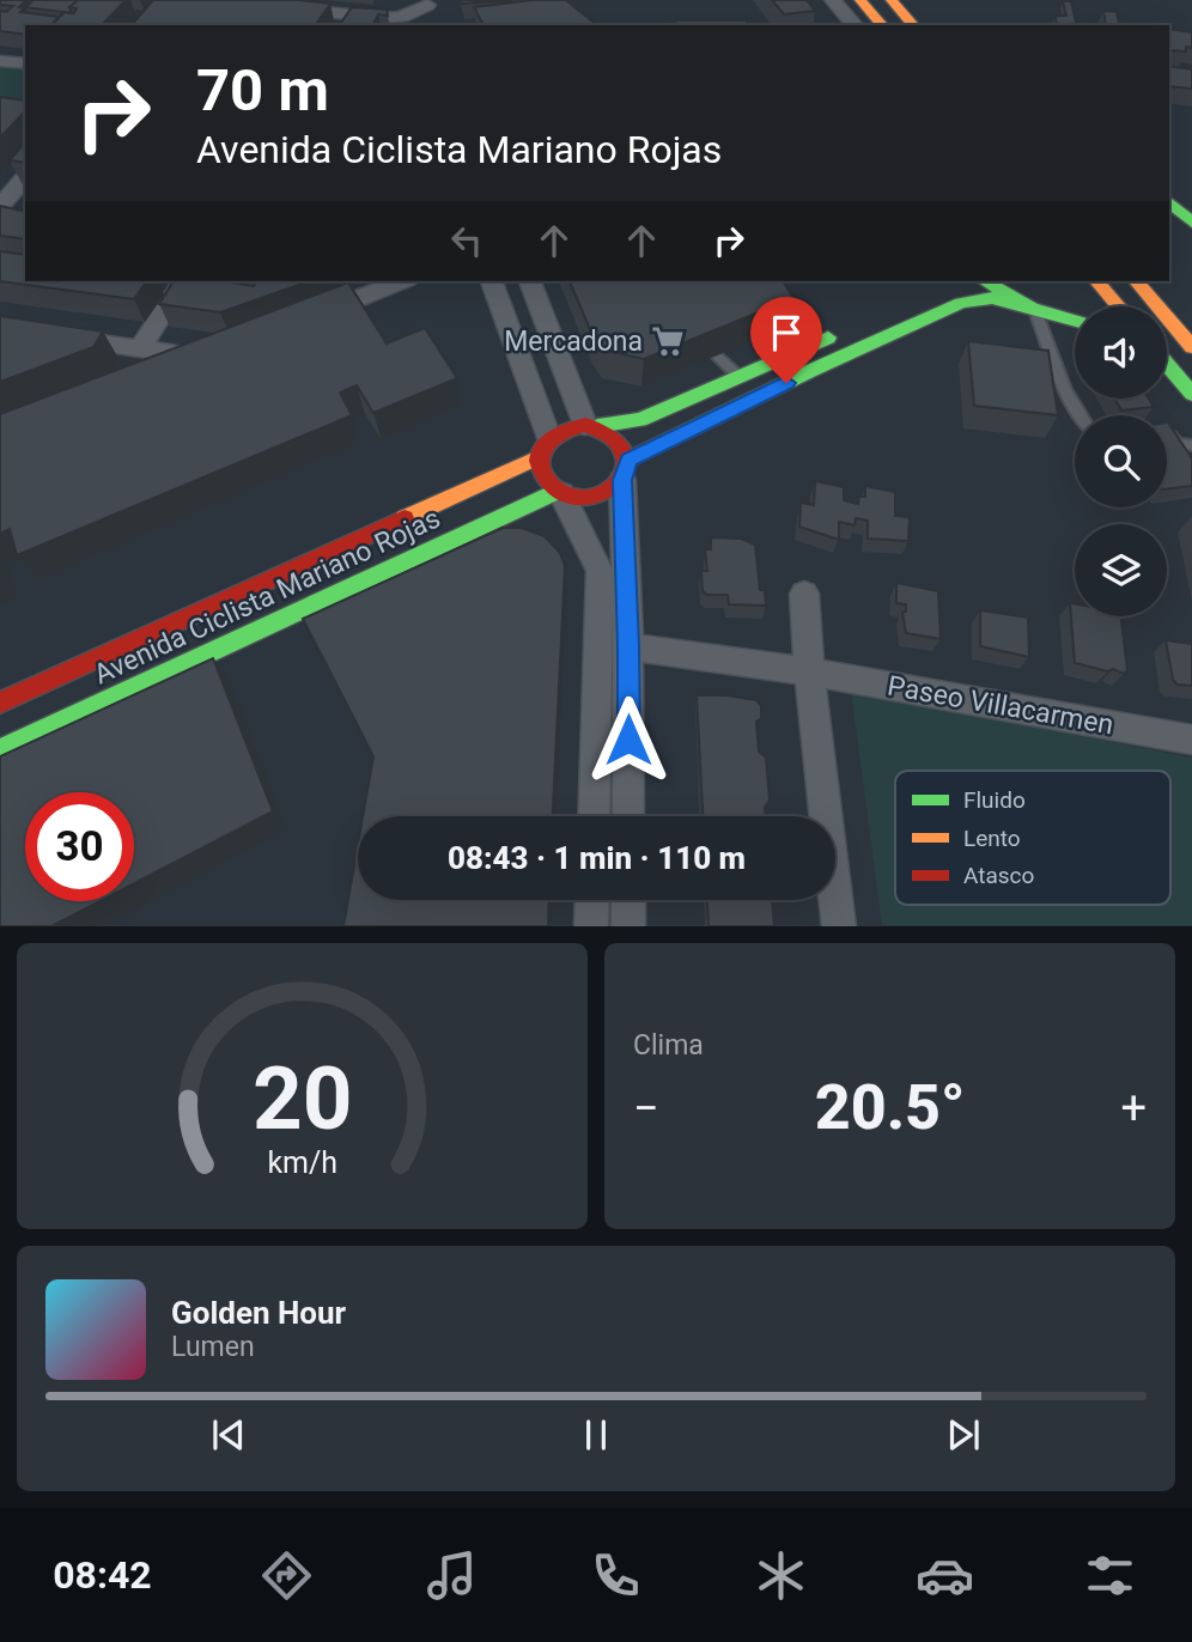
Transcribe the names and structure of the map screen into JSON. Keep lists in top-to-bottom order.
{
  "streets": {
    "main road": ["Avenida Ciclista Mariano Rojas"],
    "street": ["Paseo Villacarmen"]
  },
  "places": {
    "supermarket": ["Mercadona"]
  },
  "legend": ["Fluido", "Lento", "Atasco"],
  "page": {
    "turn": ["70 m", "Avenida Ciclista Mariano Rojas"],
    "limit": "30",
    "trip": "08:43 · 1 min · 110 m",
    "tile": "Clima",
    "heat": ["−", "20.5°", "+"],
    "song": ["Golden Hour", "Lumen"],
    "tabs": "08:42",
    "gauge": ["20", "km/h"]
  }
}
